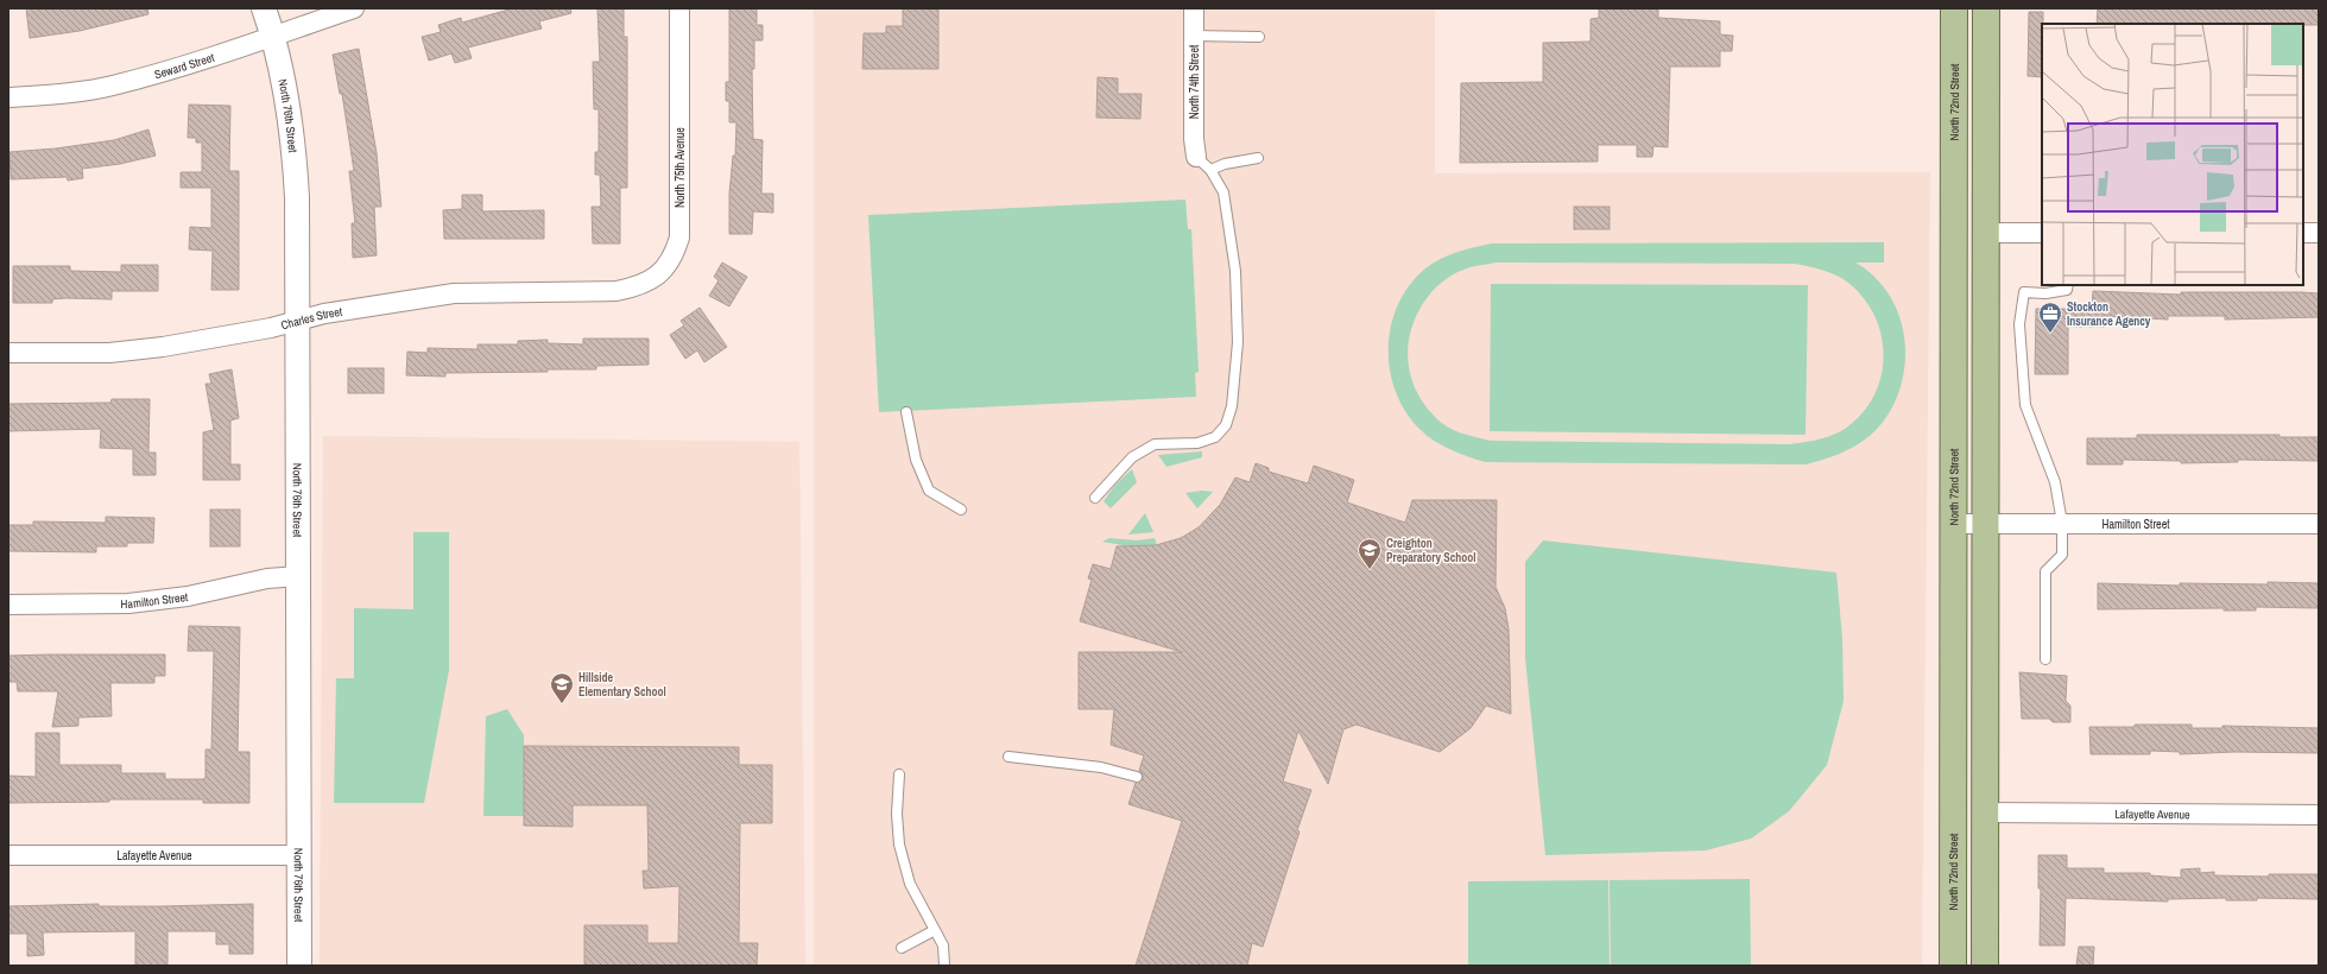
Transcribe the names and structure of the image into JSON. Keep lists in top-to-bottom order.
{
  "streets": {
    "main road": ["North 72nd Street"],
    "street": [
      "Seward Street",
      "North 74th Street",
      "North 76th Street",
      "North 75th Avenue",
      "Charles Street",
      "Hamilton Street",
      "Lafayette Avenue"
    ]
  },
  "crossings": [
    ["Seward Street", "North 76th Street"],
    ["North 72nd Street", "Hamilton Street"],
    ["North 76th Street", "Charles Street"],
    ["North 76th Street", "Hamilton Street"],
    ["North 76th Street", "Lafayette Avenue"],
    ["North 75th Avenue", "Charles Street"]
  ],
  "places": {
    "office": ["Stockton Insurance Agency"],
    "school or university": ["Creighton Preparatory School", "Hillside Elementary School"]
  }
}
